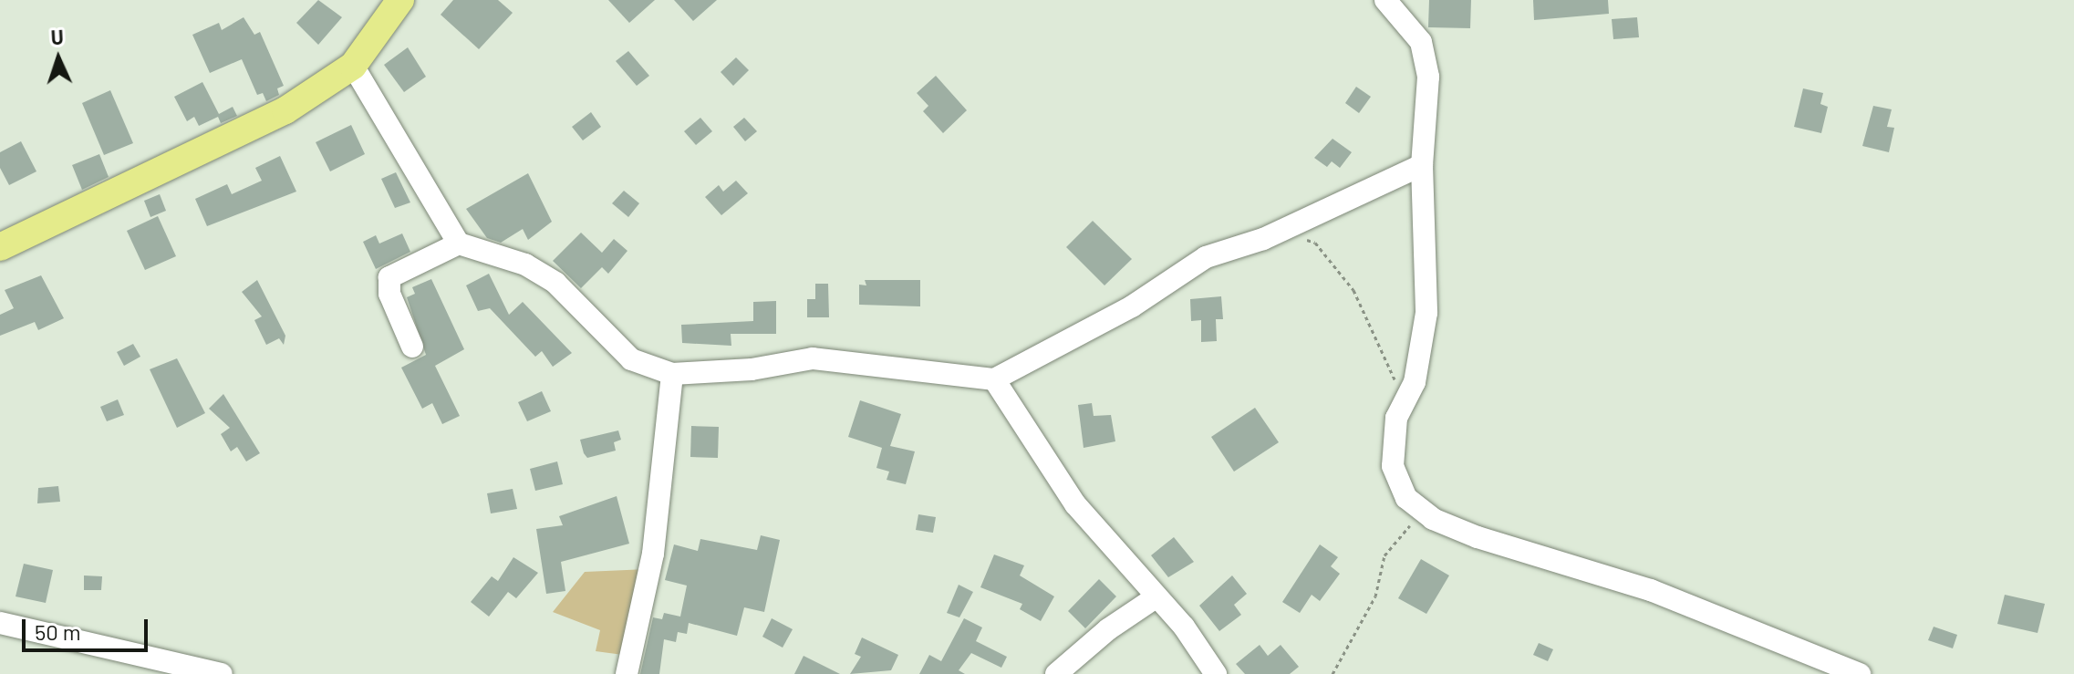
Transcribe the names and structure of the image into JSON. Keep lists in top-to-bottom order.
{
  "scale_bar": "50 m",
  "north": "top"
}
